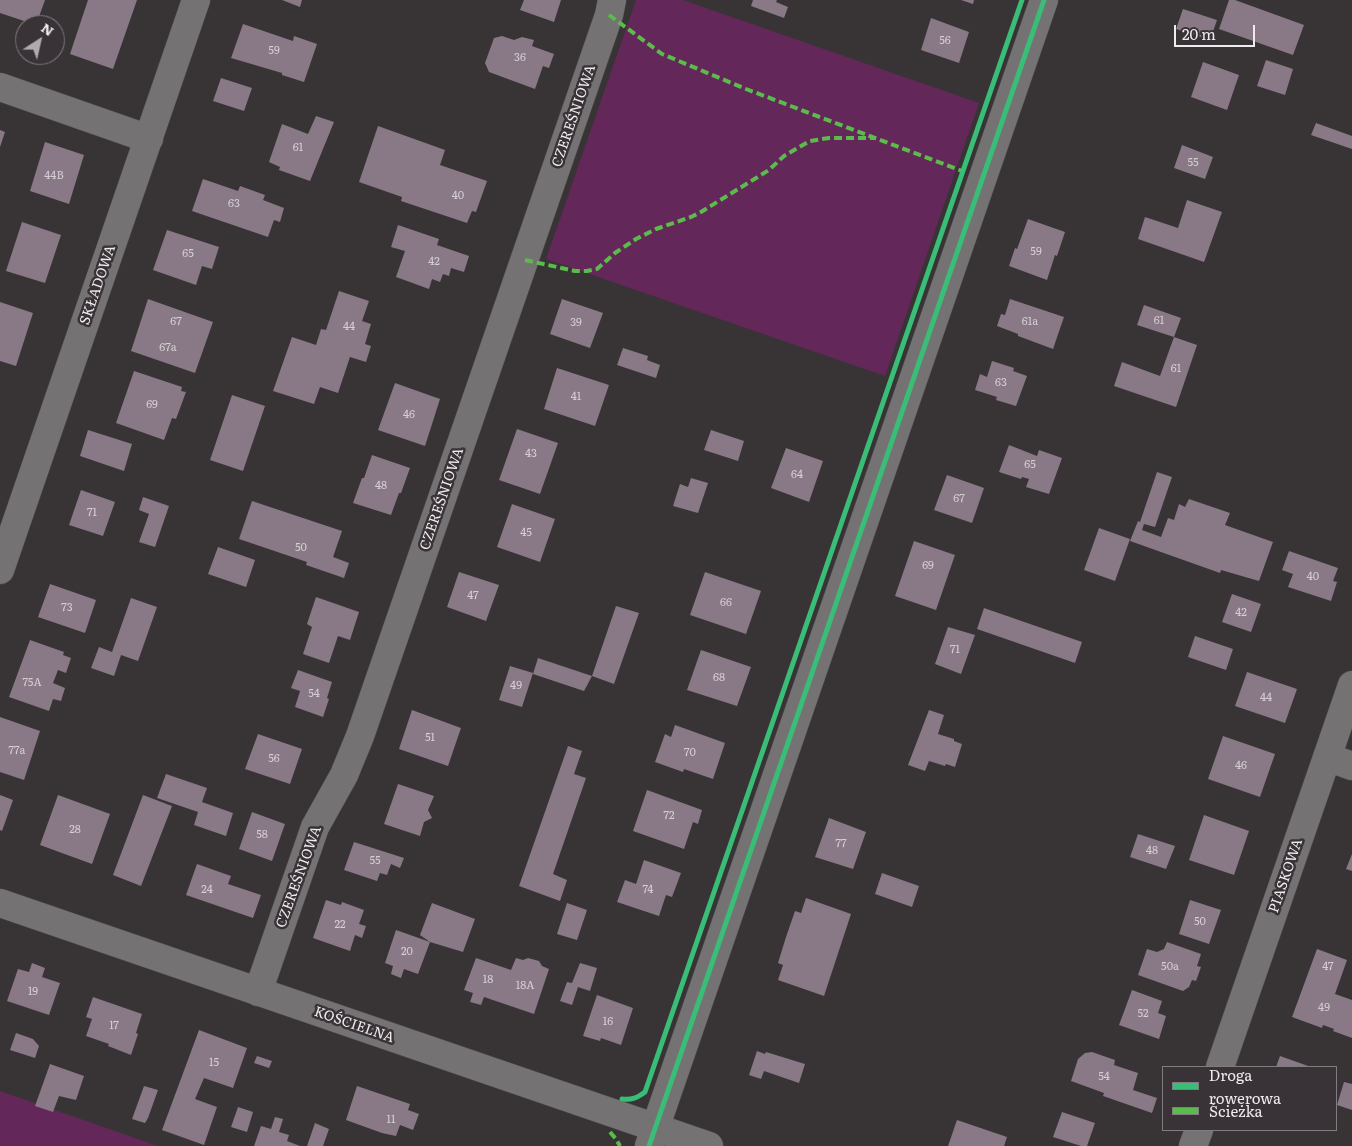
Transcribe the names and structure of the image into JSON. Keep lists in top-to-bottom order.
{
  "streets": {
    "street": [
      "CZEREŚNIOWA",
      "SKŁADOWA",
      "PIASKOWA",
      "KOŚCIELNA"
    ]
  },
  "crossings": [
    ["CZEREŚNIOWA", "KOŚCIELNA"]
  ],
  "house_numbers": [
    "56",
    "59",
    "36",
    "61",
    "55",
    "44B",
    "40",
    "63",
    "59",
    "65",
    "42",
    "61",
    "67",
    "61a",
    "39",
    "44",
    "67a",
    "61",
    "63",
    "41",
    "69",
    "46",
    "43",
    "65",
    "64",
    "48",
    "67",
    "71",
    "45",
    "50",
    "69",
    "40",
    "47",
    "66",
    "73",
    "42",
    "71",
    "68",
    "75A",
    "49",
    "54",
    "44",
    "51",
    "77a",
    "70",
    "56",
    "46",
    "72",
    "28",
    "58",
    "77",
    "48",
    "55",
    "24",
    "74",
    "50",
    "22",
    "20",
    "50a",
    "47",
    "18",
    "18A",
    "19",
    "49",
    "52",
    "16",
    "17",
    "15",
    "54",
    "11"
  ],
  "legend": ["Droga rowerowa", "Ścieżka"],
  "scale_bar": "20 m",
  "north": "top right"
}
